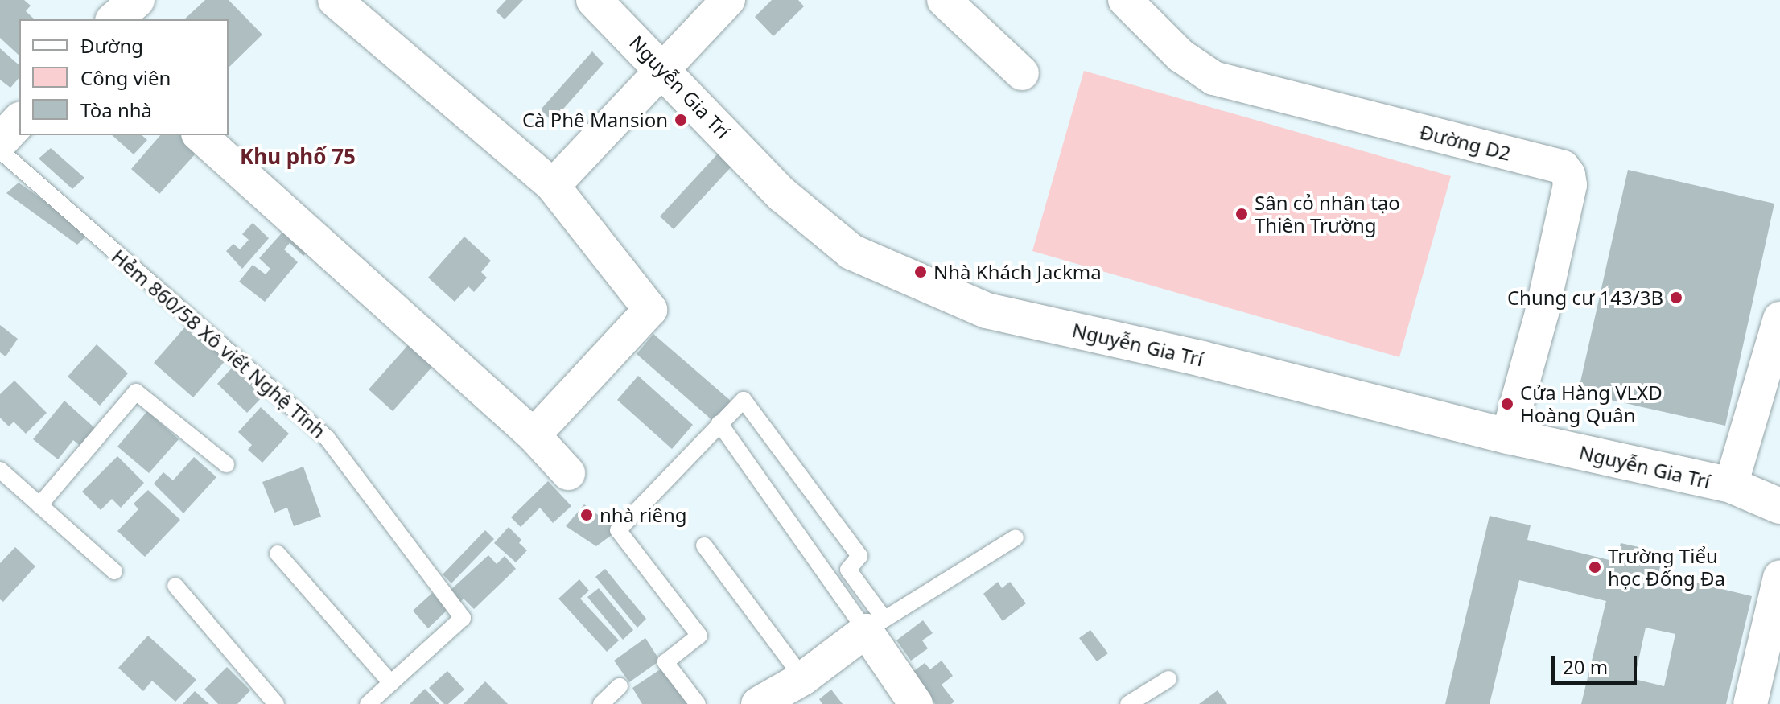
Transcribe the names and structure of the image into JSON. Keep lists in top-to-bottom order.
{
  "streets": {
    "street": ["Nguyễn Gia Trí", "Đường D2"],
    "lane": ["Hẻm 860/58 Xô viết Nghệ Tĩnh"]
  },
  "crossings": [
    ["Nguyễn Gia Trí", "Đường D2"]
  ],
  "districts": ["Khu phố 75"],
  "places": [
    "Cà Phê Mansion",
    "Sân cỏ nhân tạo Thiên Trường",
    "Nhà Khách Jackma",
    "Chung cư 143/3B",
    "Cửa Hàng VLXD Hoàng Quân",
    "nhà riêng",
    "Trường Tiểu học Đống Đa"
  ],
  "legend": ["Đường", "Công viên", "Tòa nhà"],
  "scale_bar": "20 m"
}
